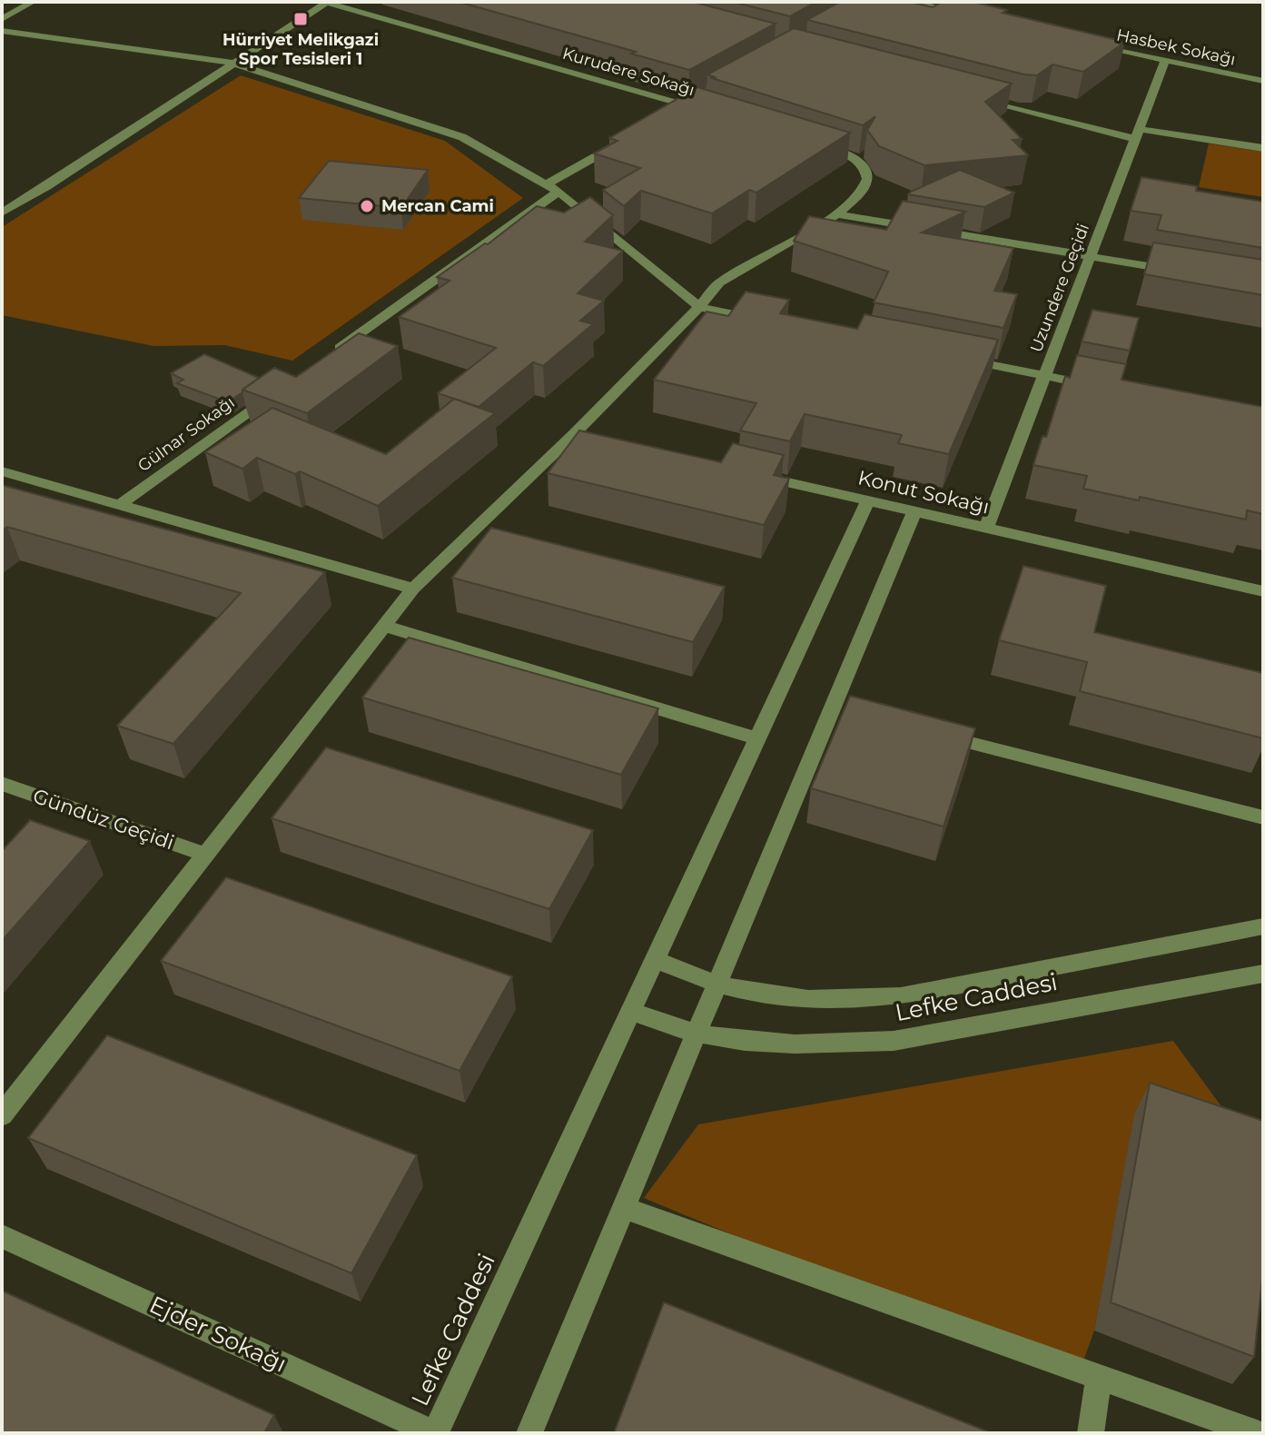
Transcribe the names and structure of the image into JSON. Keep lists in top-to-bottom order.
{
  "streets": {
    "street": [
      "Hasbek Sokağı",
      "Kurudere Sokağı",
      "Uzundere Geçidi",
      "Gülnar Sokağı",
      "Konut Sokağı",
      "Gündüz Geçidi",
      "Lefke Caddesi",
      "Ejder Sokağı"
    ]
  },
  "crossings": [
    ["Hasbek Sokağı", "Uzundere Geçidi"],
    ["Uzundere Geçidi", "Konut Sokağı"],
    ["Konut Sokağı", "Lefke Caddesi"],
    ["Lefke Caddesi", "Ejder Sokağı"]
  ],
  "places": {
    "transit": ["Hürriyet Melikgazi Spor Tesisleri 1"],
    "other": ["Mercan Cami"]
  }
}
